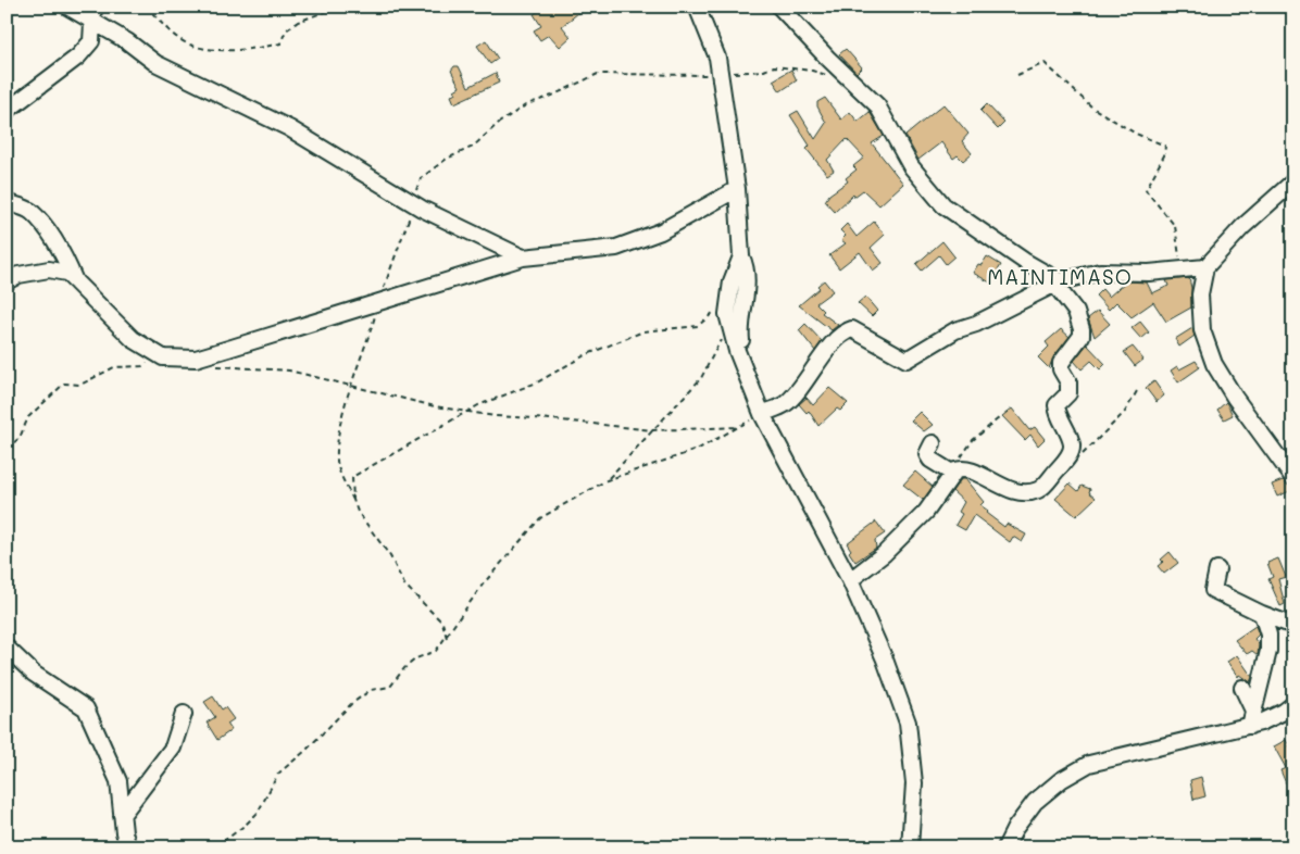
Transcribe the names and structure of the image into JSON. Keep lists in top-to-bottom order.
{
  "districts": ["MAINTIMASO"]
}
